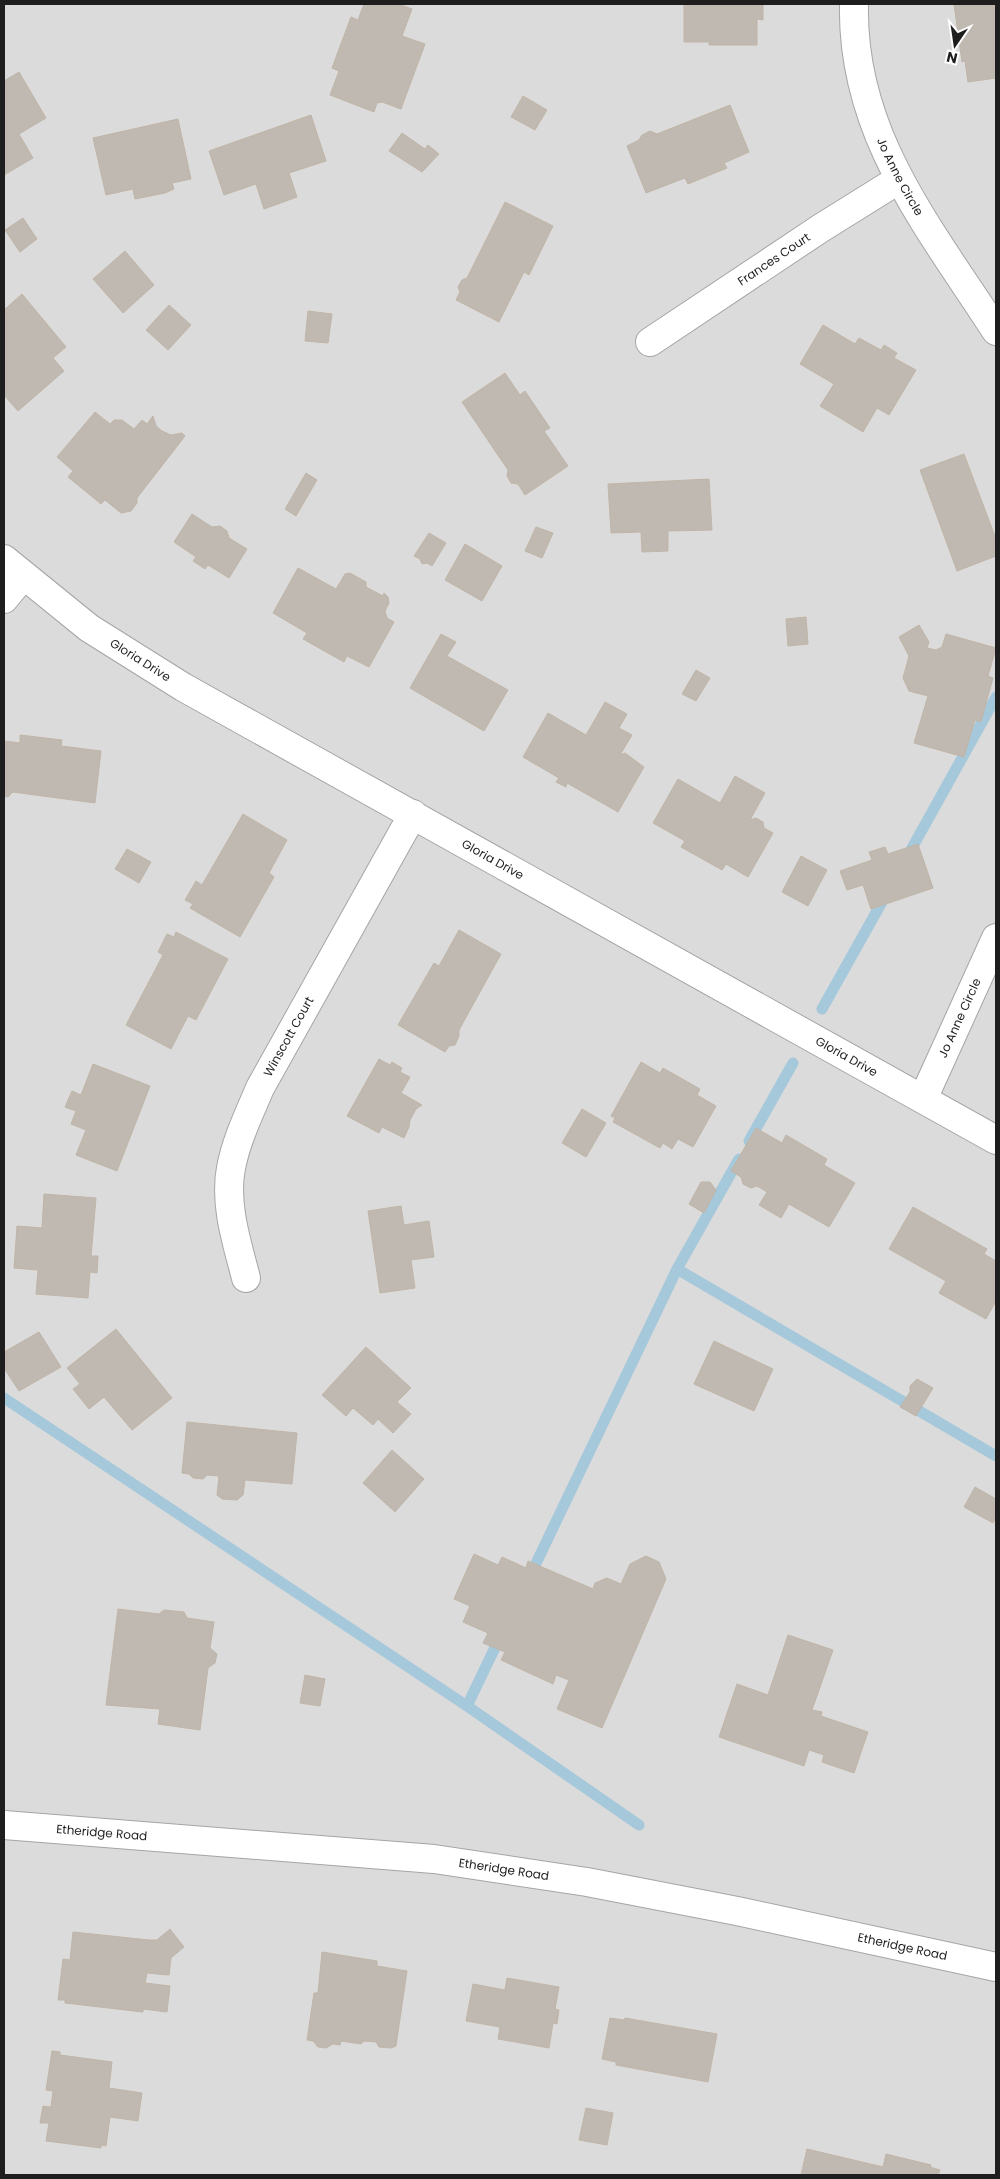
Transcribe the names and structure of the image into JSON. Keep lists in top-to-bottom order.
{
  "streets": {
    "street": [
      "Jo Anne Circle",
      "Frances Court",
      "Gloria Drive",
      "Winscott Court",
      "Etheridge Road"
    ]
  },
  "crossings": [
    ["Jo Anne Circle", "Frances Court"],
    ["Jo Anne Circle", "Gloria Drive"],
    ["Gloria Drive", "Winscott Court"]
  ],
  "north": "bottom"
}
